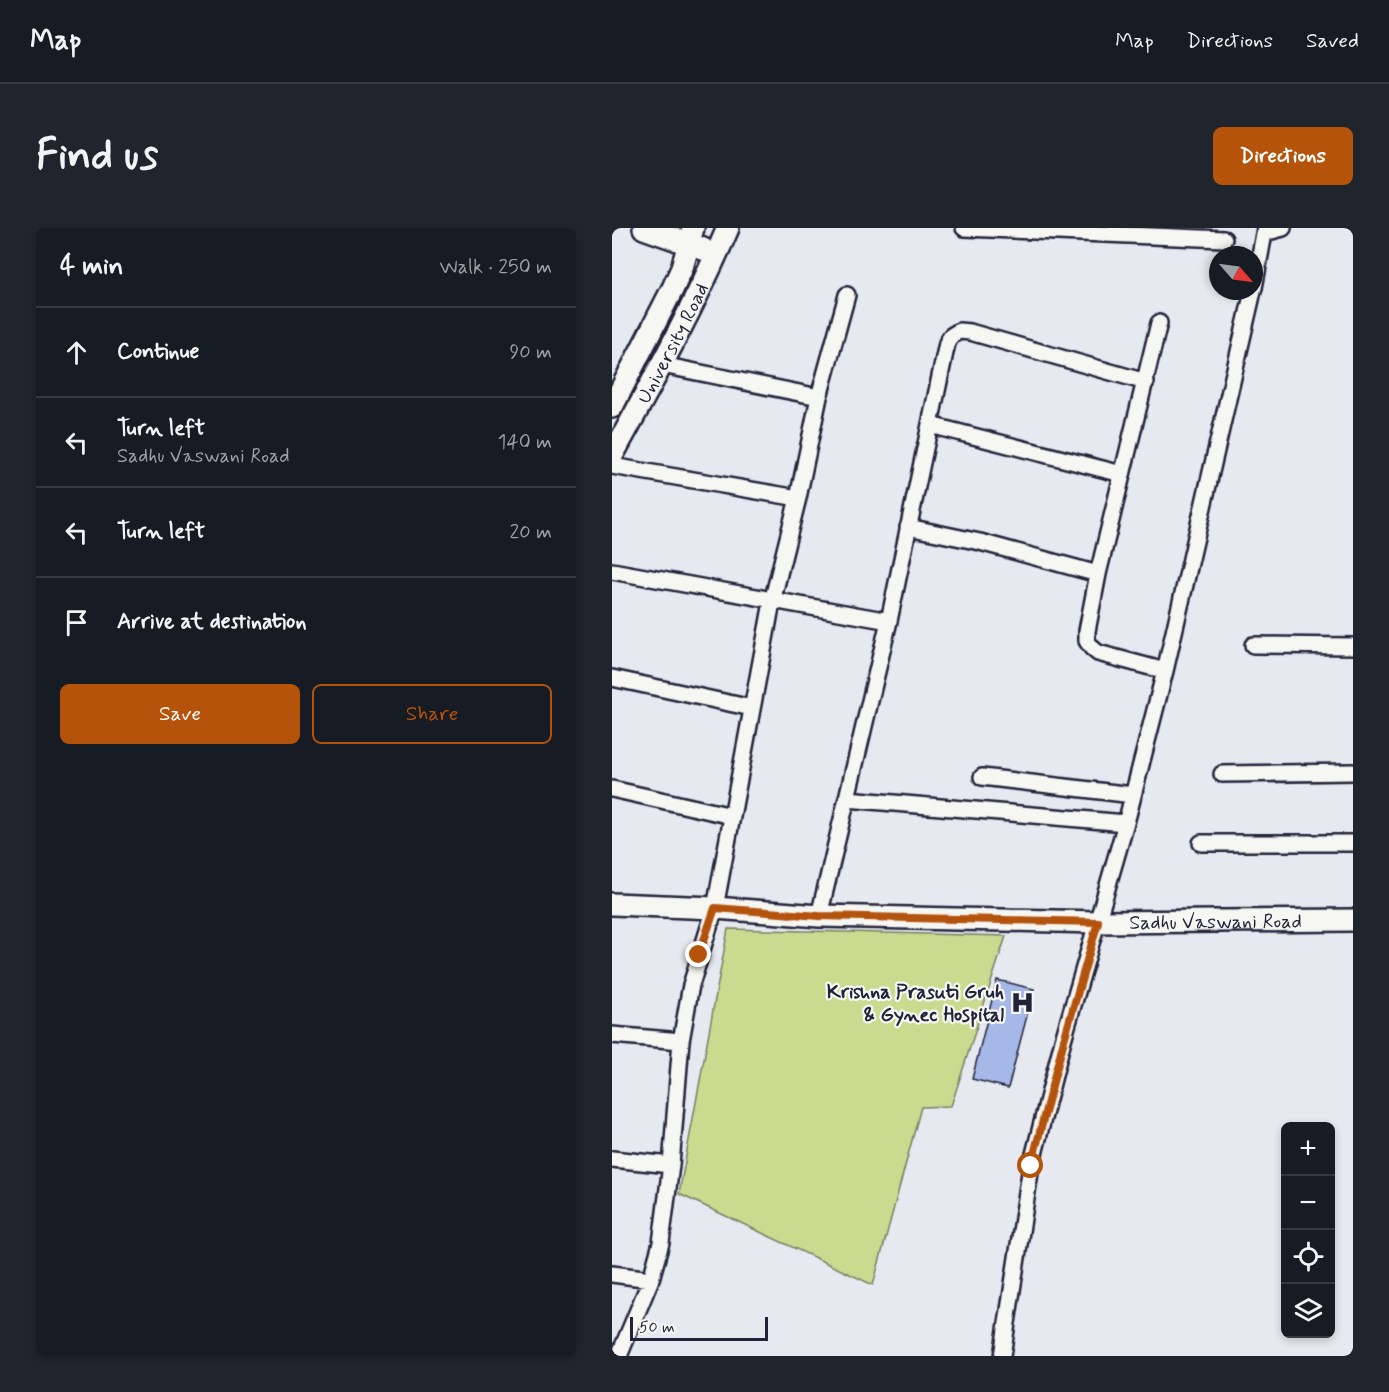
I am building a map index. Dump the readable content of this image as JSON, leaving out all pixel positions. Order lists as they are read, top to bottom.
{
  "streets": {
    "street": ["University Road", "Sadhu Vaswani Road"]
  },
  "places": {
    "hospital": ["Krishna Prasuti Gruh & Gynec Hospital"]
  },
  "scale_bar": "50 m",
  "north": "bottom right",
  "page": {
    "header": "Map",
    "nav": ["Map", "Directions", "Saved"],
    "buttons": [
      "Directions",
      ["Save", "Share"]
    ],
    "title": "Find us",
    "heading": ["4 min", "Walk · 250 m"],
    "list": [
      ["Continue", "90 m"],
      ["Turn left", "Sadhu Vaswani Road", "140 m"],
      ["Turn left", "20 m"],
      "Arrive at destination"
    ],
    "map_buttons": ["+", "−"],
    "scale": "50 m"
  }
}
